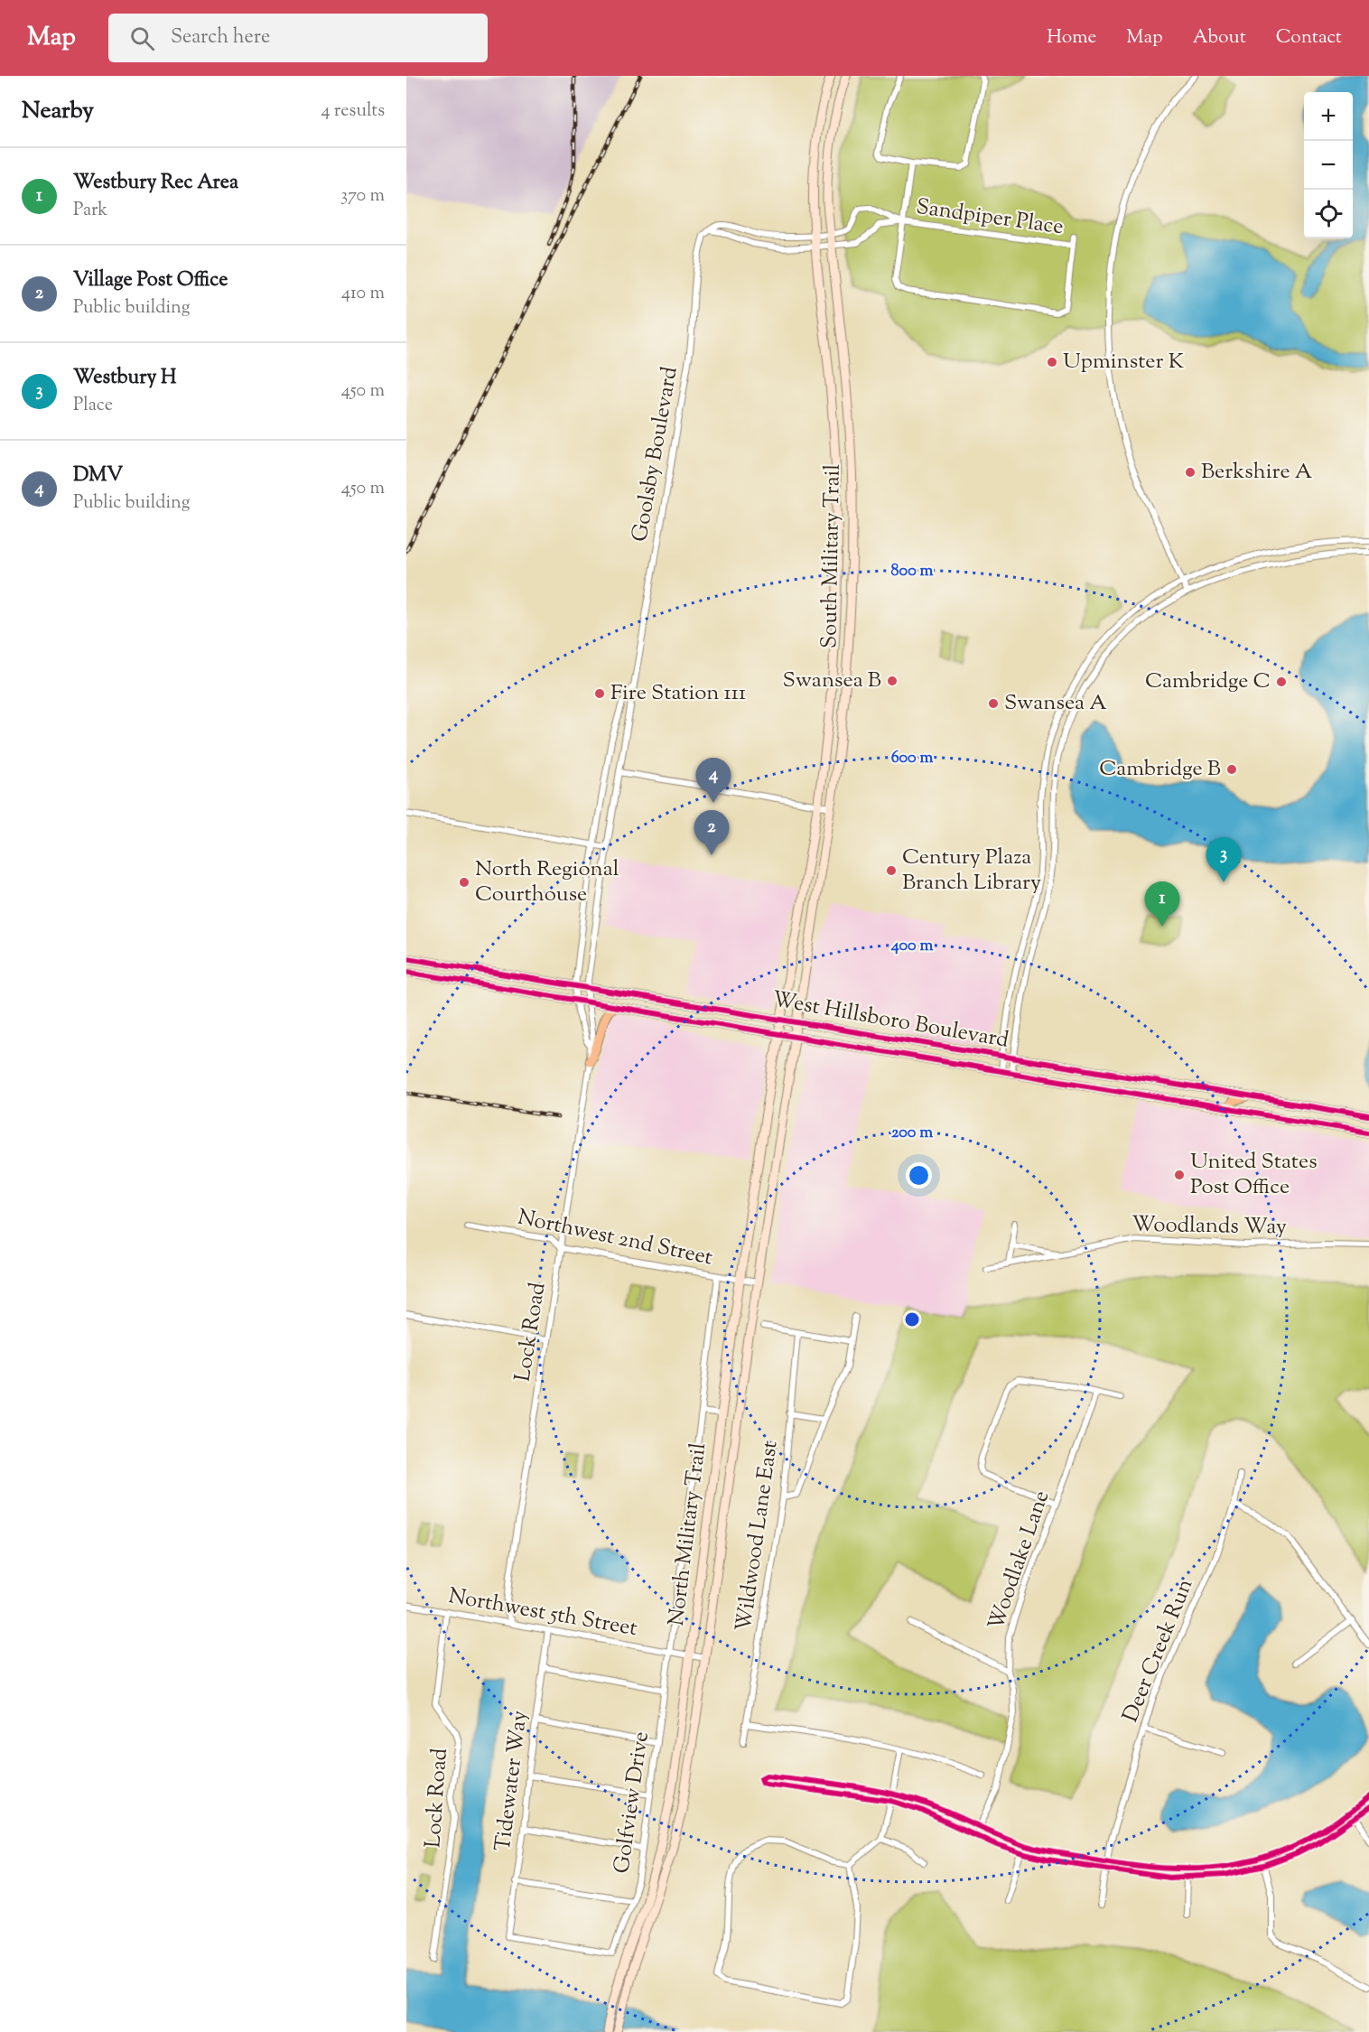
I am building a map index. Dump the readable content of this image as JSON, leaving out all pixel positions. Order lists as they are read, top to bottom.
{
  "streets": {
    "main road": ["West Hillsboro Boulevard"],
    "street": [
      "Sandpiper Place",
      "Goolsby Boulevard",
      "South Military Trail",
      "Woodlands Way",
      "Northwest 2nd Street",
      "Lock Road",
      "North Military Trail",
      "Wildwood Lane East",
      "Woodlake Lane",
      "Northwest 5th Street",
      "Deer Creek Run",
      "Tidewater Way",
      "Golfview Drive"
    ]
  },
  "crossings": [
    ["Sandpiper Place", "South Military Trail"],
    ["Goolsby Boulevard", "West Hillsboro Boulevard"],
    ["Goolsby Boulevard", "Lock Road"],
    ["South Military Trail", "West Hillsboro Boulevard"],
    ["South Military Trail", "North Military Trail"],
    ["West Hillsboro Boulevard", "Lock Road"],
    ["West Hillsboro Boulevard", "North Military Trail"],
    ["Northwest 2nd Street", "Lock Road"],
    ["Northwest 2nd Street", "North Military Trail"],
    ["Lock Road", "Northwest 5th Street"],
    ["North Military Trail", "Northwest 5th Street"],
    ["North Military Trail", "Golfview Drive"],
    ["Northwest 5th Street", "Tidewater Way"],
    ["Northwest 5th Street", "Golfview Drive"],
    ["Tidewater Way", "Golfview Drive"]
  ],
  "places": [
    "Upminster K",
    "Berkshire A",
    "Swansea B",
    "Cambridge C",
    "Fire Station 111",
    "Swansea A",
    "Cambridge B",
    "Century Plaza Branch Library",
    "North Regional Courthouse",
    "United States Post Office"
  ],
  "page": {
    "header": "Map",
    "search": "Search here",
    "nav": [
      "Home",
      "Map",
      "About",
      "Contact"
    ],
    "heading": ["Nearby", "4 results"],
    "map_buttons": ["+", "−"],
    "list": [
      {
        "mark": "1",
        "name": "Westbury Rec Area",
        "note": "Park",
        "value": "370 m"
      },
      {
        "mark": "2",
        "name": "Village Post Office",
        "note": "Public building",
        "value": "410 m"
      },
      {
        "mark": "3",
        "name": "Westbury H",
        "note": "Place",
        "value": "450 m"
      },
      {
        "mark": "4",
        "name": "DMV",
        "note": "Public building",
        "value": "450 m"
      }
    ],
    "pins": [
      "4",
      "2",
      "3",
      "1"
    ]
  },
  "rings": [
    "800 m",
    "600 m",
    "400 m",
    "200 m"
  ]
}
